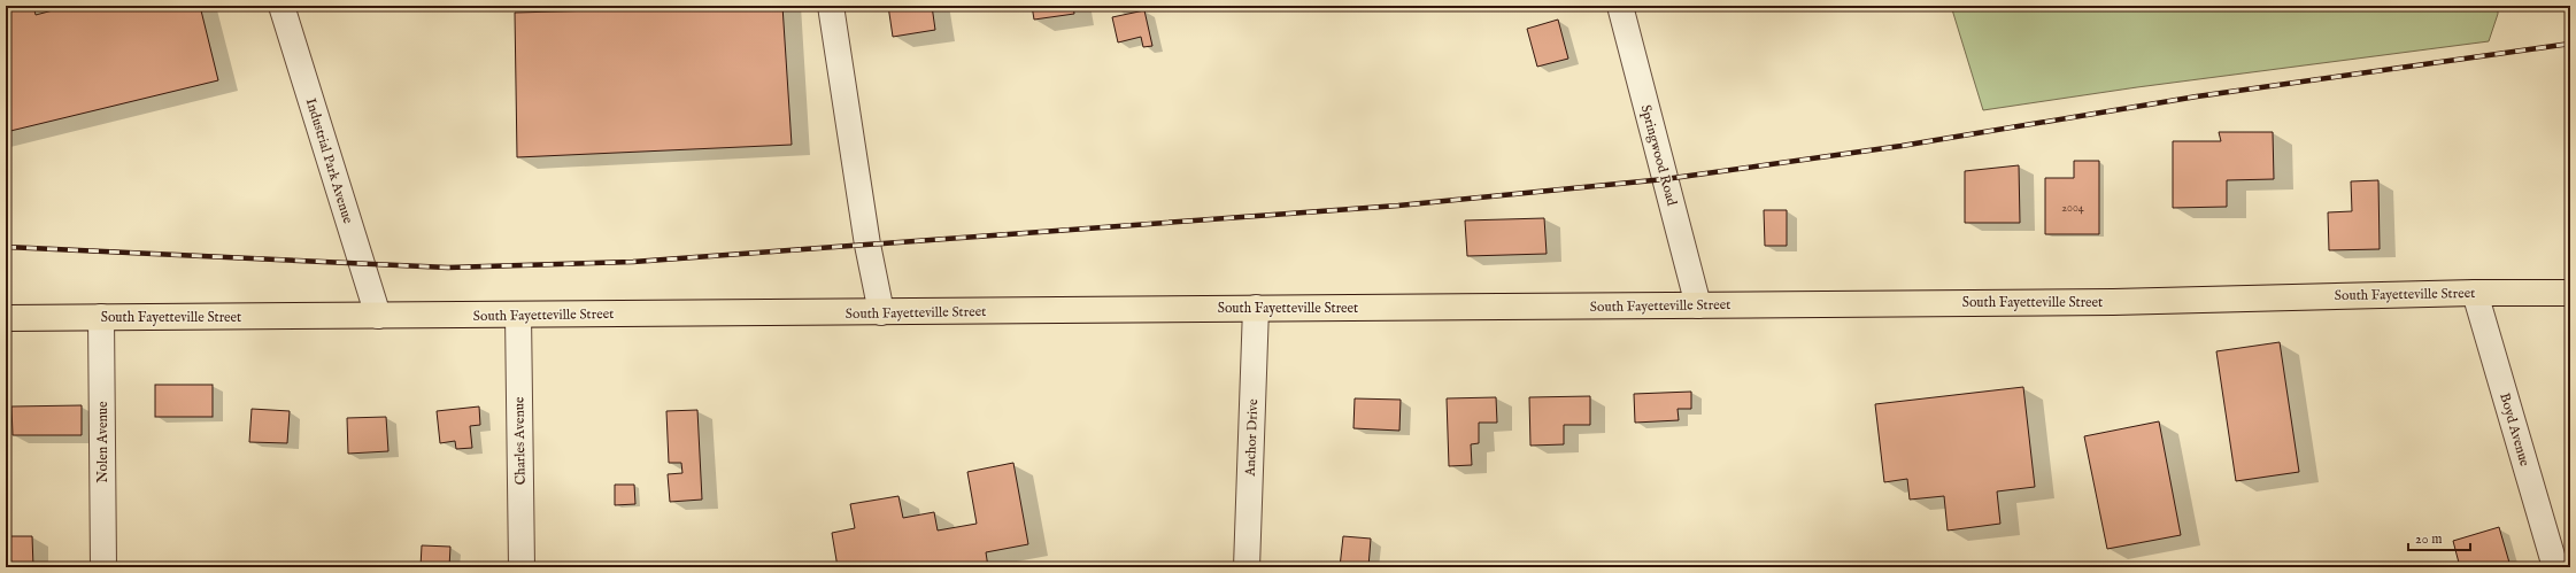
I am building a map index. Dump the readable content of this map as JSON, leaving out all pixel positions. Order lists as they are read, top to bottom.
{
  "streets": {
    "main road": ["South Fayetteville Street"],
    "street": [
      "Springwood Road",
      "Industrial Park Avenue",
      "Boyd Avenue",
      "Anchor Drive",
      "Charles Avenue",
      "Nolen Avenue"
    ]
  },
  "crossings": [
    ["Springwood Road", "South Fayetteville Street"],
    ["Industrial Park Avenue", "South Fayetteville Street"],
    ["South Fayetteville Street", "Boyd Avenue"],
    ["South Fayetteville Street", "Anchor Drive"],
    ["South Fayetteville Street", "Charles Avenue"],
    ["South Fayetteville Street", "Nolen Avenue"]
  ],
  "house_numbers": ["2004"],
  "scale_bar": "20 m"
}
